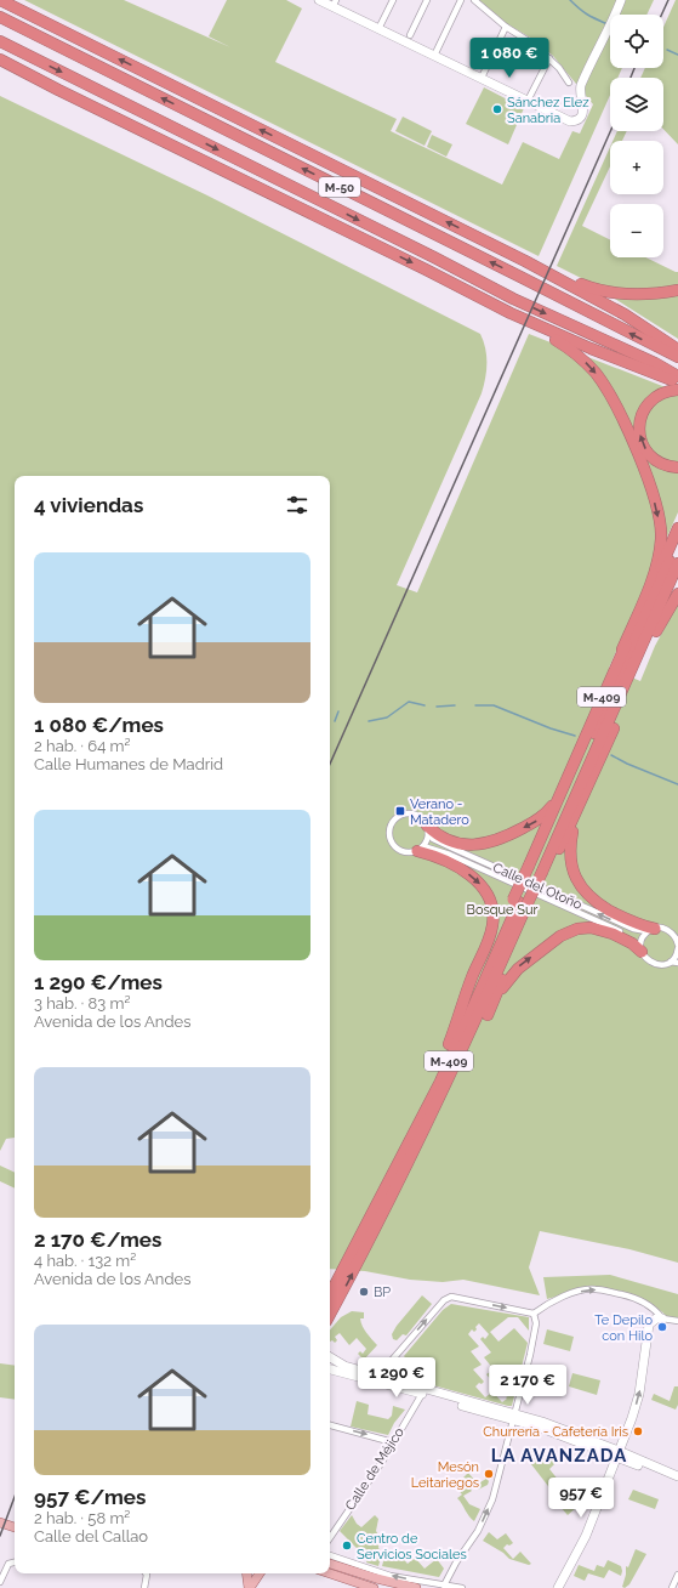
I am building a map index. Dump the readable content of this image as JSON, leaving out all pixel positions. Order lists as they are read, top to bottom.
{
  "streets": {
    "highway": ["M-50", "M-409"],
    "street": ["Calle del Otoño", "Calle de Méjico"]
  },
  "crossings": [
    ["M-409", "Calle del Otoño"]
  ],
  "districts": ["LA AVANZADA"],
  "parks": ["Bosque Sur"],
  "places": {
    "other": [
      "Sánchez Elez Sanabria",
      "BP",
      "Te Depilo con Hilo",
      "Churrería - Cafetería Iris",
      "Mesón Leitariegos",
      "Centro de Servicios Sociales"
    ],
    "transit": ["Verano - Matadero"]
  },
  "page": {
    "map_buttons": ["+", "−"],
    "price": [
      "1 080 €",
      "1 290 €",
      "2 170 €",
      "957 €"
    ],
    "heading": "4 viviendas",
    "list": [
      {
        "name": "1 080 €/mes",
        "note": "2 hab. · 64 m² · Calle Humanes de Madrid"
      },
      {
        "name": "1 290 €/mes",
        "note": "3 hab. · 83 m² · Avenida de los Andes"
      },
      {
        "name": "2 170 €/mes",
        "note": "4 hab. · 132 m² · Avenida de los Andes"
      },
      {
        "name": "957 €/mes",
        "note": "2 hab. · 58 m² · Calle del Callao"
      }
    ]
  }
}
